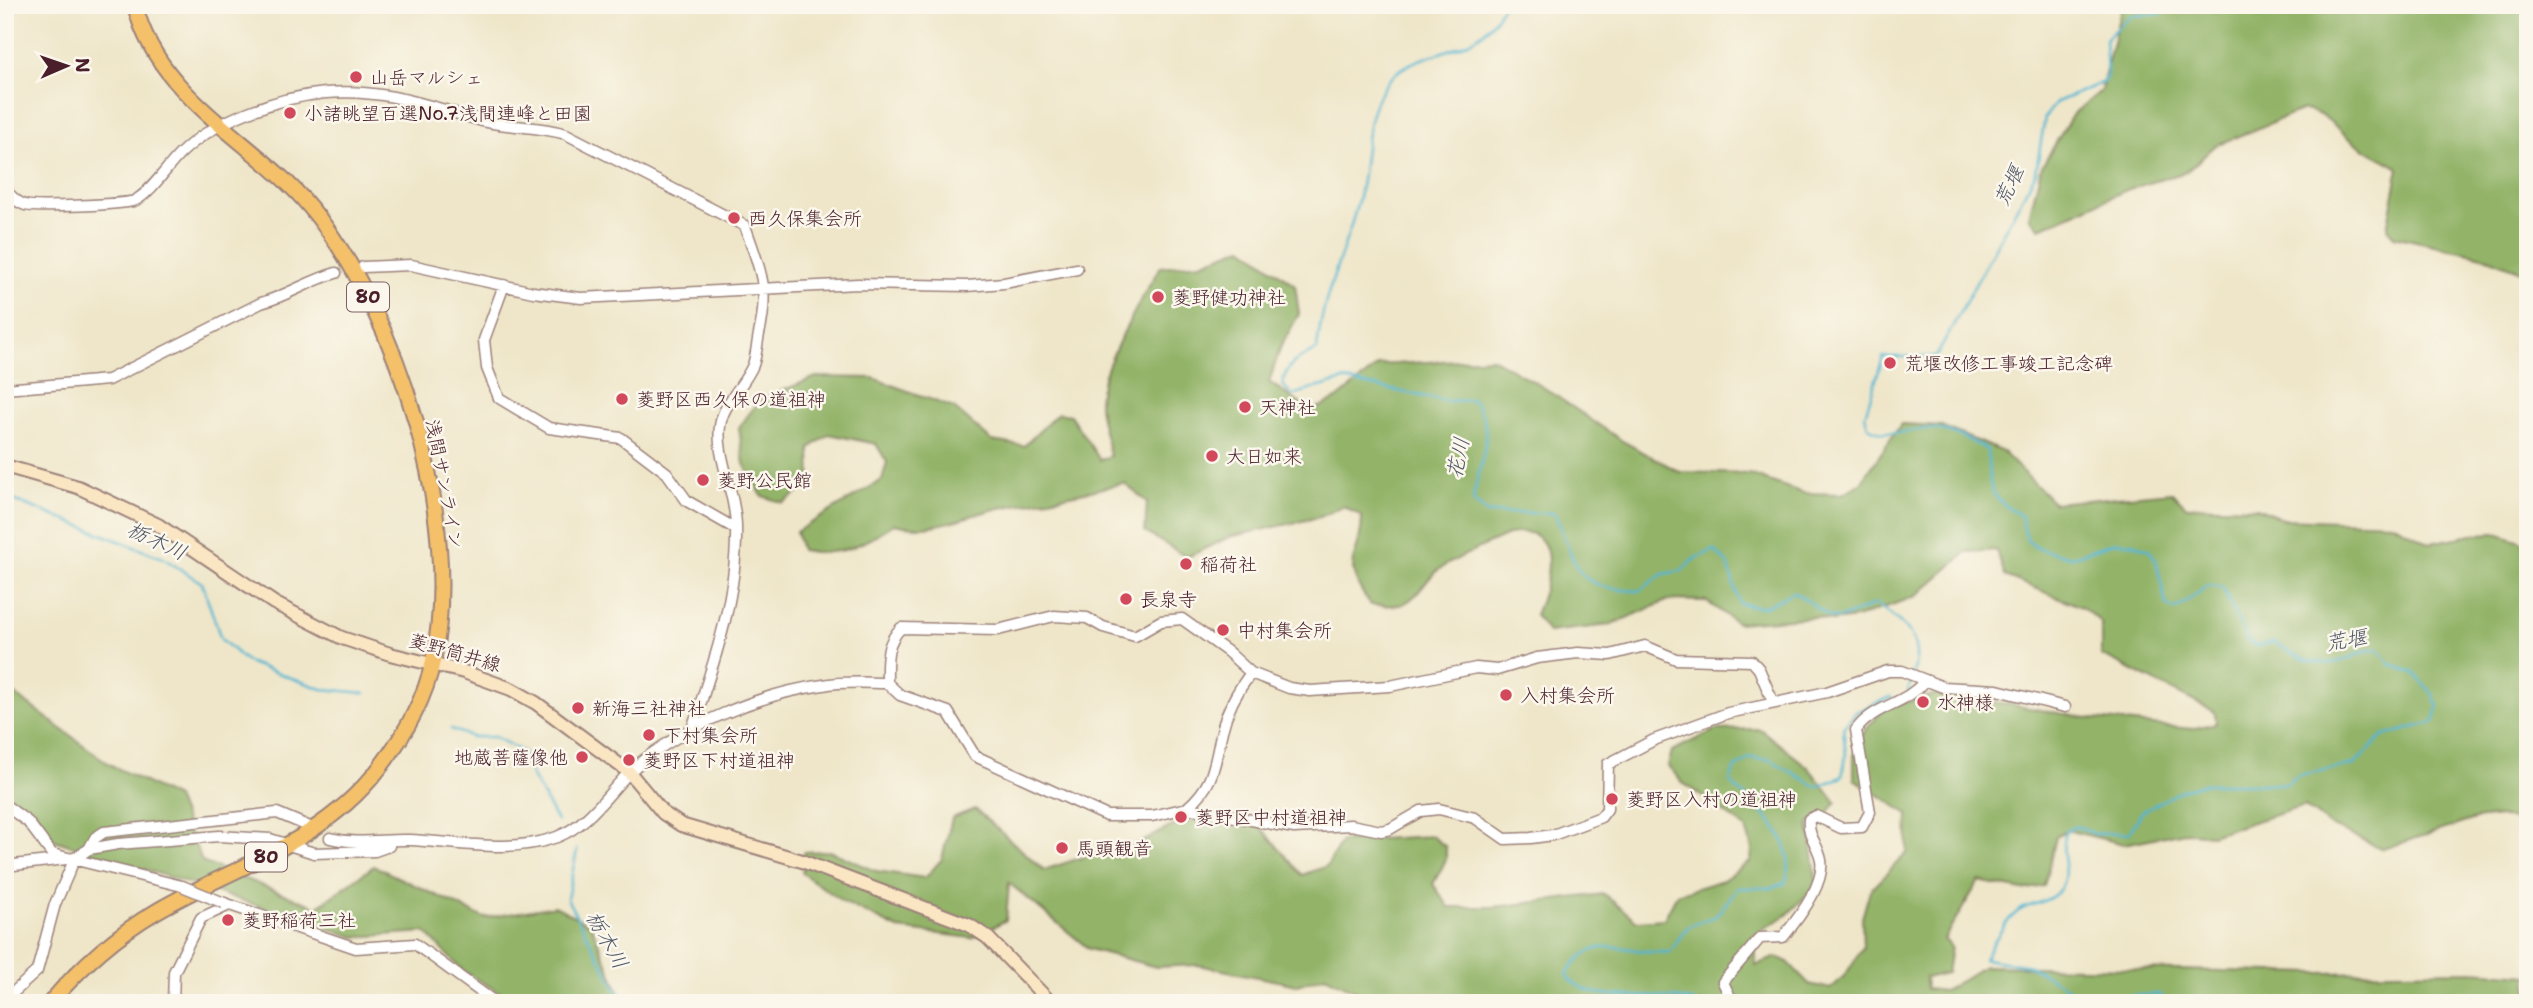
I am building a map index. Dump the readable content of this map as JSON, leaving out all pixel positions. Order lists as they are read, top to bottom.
{
  "streets": {
    "main road": ["80", "浅間サンライン", "菱野筒井線"]
  },
  "crossings": [
    ["浅間サンライン", "菱野筒井線"]
  ],
  "water": ["荒堰", "花川", "栃木川"],
  "places": [
    "山岳マルシェ",
    "小諸眺望百選No.7浅間連峰と田園",
    "西久保集会所",
    "菱野健功神社",
    "荒堰改修工事竣工記念碑",
    "菱野区西久保の道祖神",
    "天神社",
    "大日如来",
    "菱野公民館",
    "稲荷社",
    "長泉寺",
    "中村集会所",
    "入村集会所",
    "水神様",
    "新海三社神社",
    "下村集会所",
    "地蔵菩薩像他",
    "菱野区下村道祖神",
    "菱野区入村の道祖神",
    "菱野区中村道祖神",
    "馬頭観音",
    "菱野稲荷三社"
  ],
  "north": "right"
}
